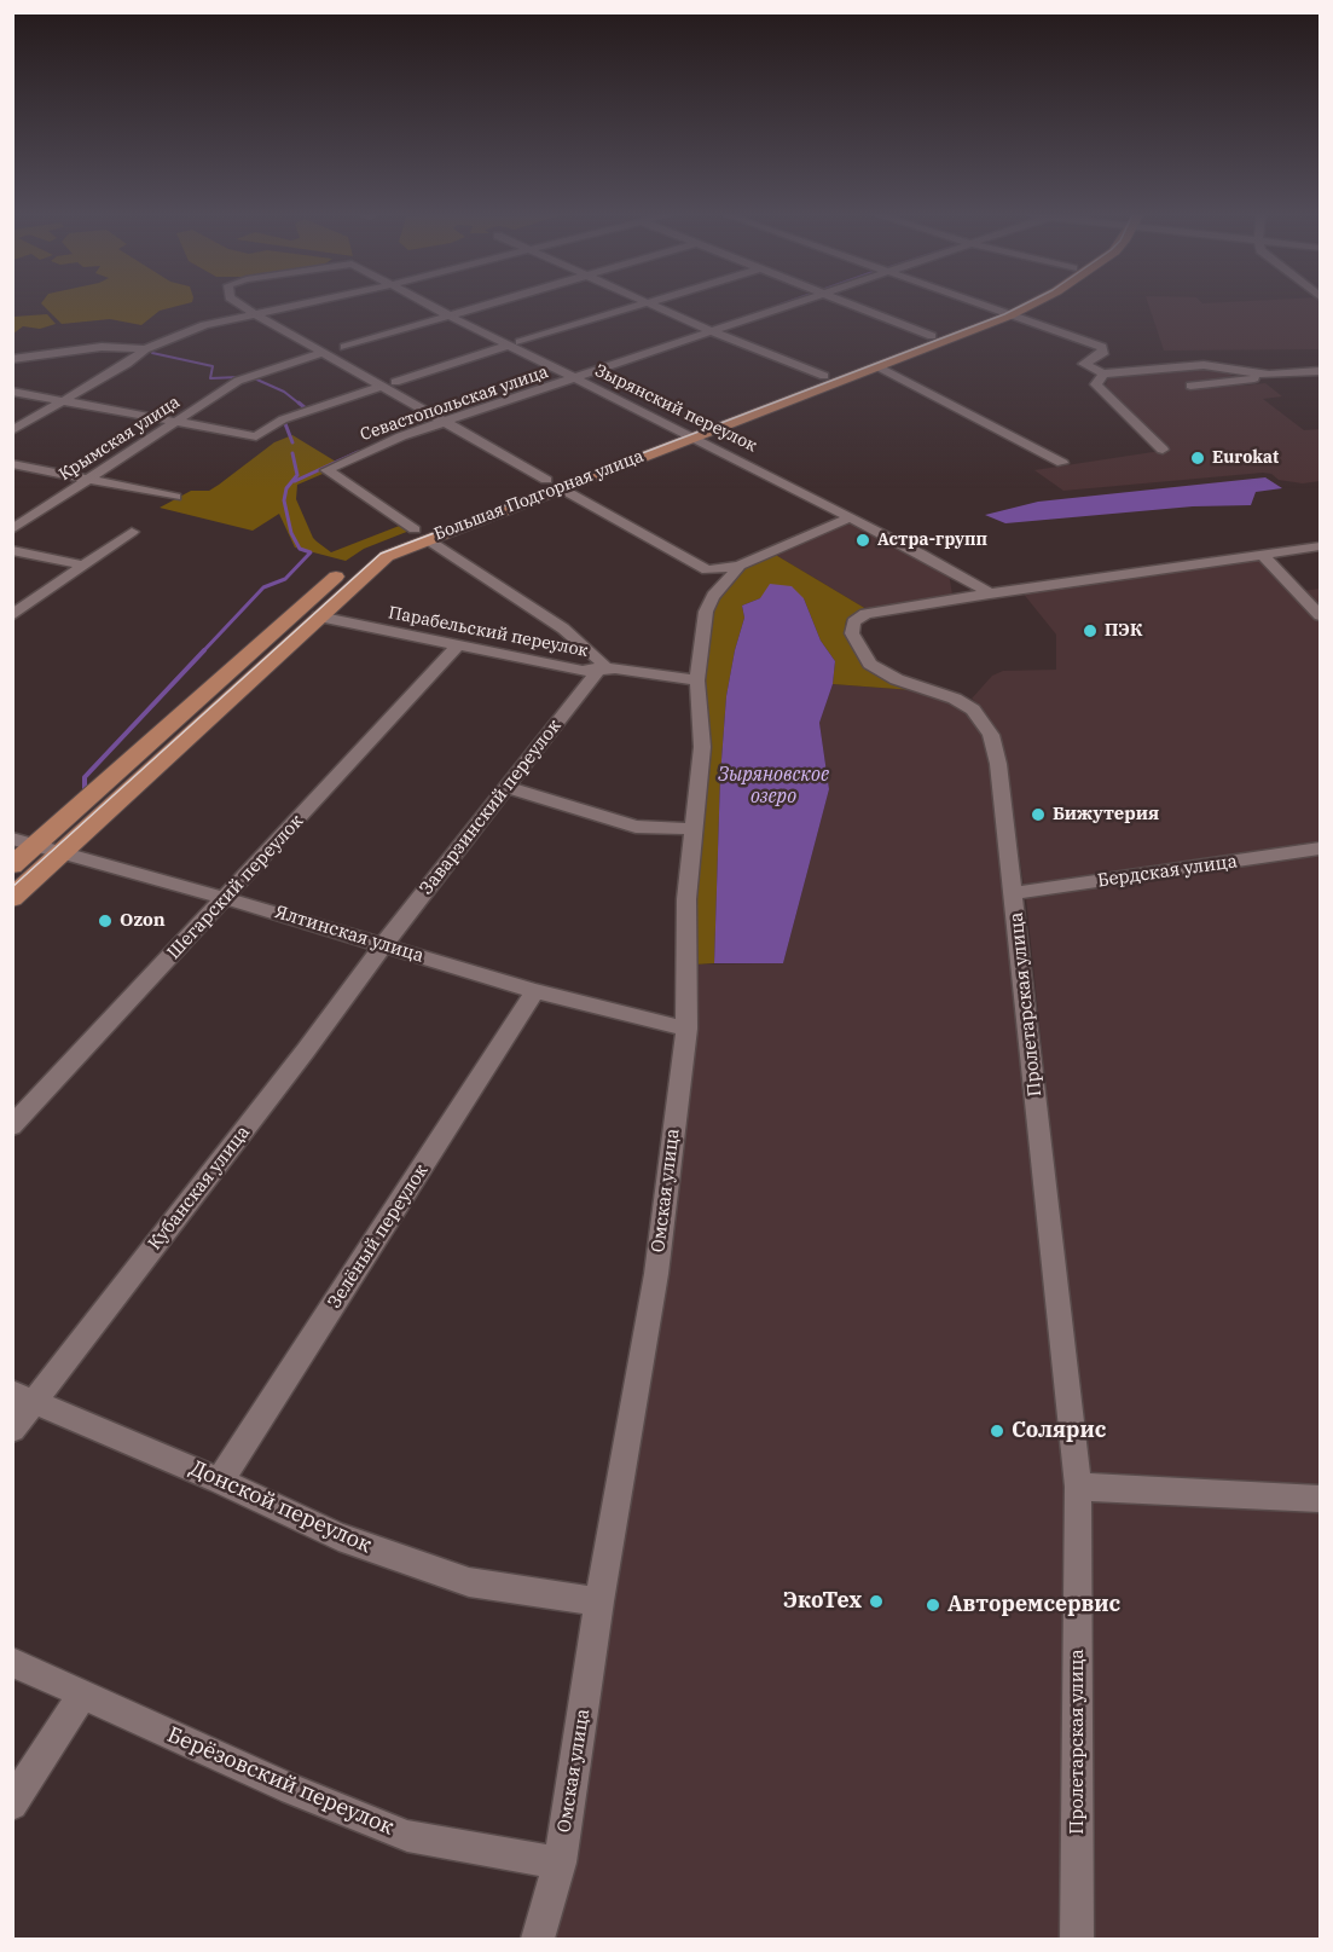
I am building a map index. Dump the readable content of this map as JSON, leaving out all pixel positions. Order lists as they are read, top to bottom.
{
  "streets": {
    "main road": ["Большая Подгорная улица"],
    "street": [
      "Севастопольская улица",
      "Зырянский переулок",
      "Крымская улица",
      "Парабельский переулок",
      "Заварзинский переулок",
      "Бердская улица",
      "Шегарский переулок",
      "Ялтинская улица",
      "Пролетарская улица",
      "Кубанская улица",
      "Омская улица",
      "Зелёный переулок",
      "Донской переулок",
      "Берёзовский переулок"
    ]
  },
  "crossings": [
    ["Севастопольская улица", "Зырянский переулок"],
    ["Севастопольская улица", "Большая Подгорная улица"],
    ["Зырянский переулок", "Большая Подгорная улица"],
    ["Зырянский переулок", "Пролетарская улица"],
    ["Зырянский переулок", "Омская улица"],
    ["Большая Подгорная улица", "Парабельский переулок"],
    ["Большая Подгорная улица", "Ялтинская улица"],
    ["Парабельский переулок", "Заварзинский переулок"],
    ["Парабельский переулок", "Шегарский переулок"],
    ["Парабельский переулок", "Омская улица"],
    ["Заварзинский переулок", "Ялтинская улица"],
    ["Заварзинский переулок", "Кубанская улица"],
    ["Бердская улица", "Пролетарская улица"],
    ["Шегарский переулок", "Ялтинская улица"],
    ["Ялтинская улица", "Кубанская улица"],
    ["Ялтинская улица", "Омская улица"],
    ["Ялтинская улица", "Зелёный переулок"],
    ["Кубанская улица", "Донской переулок"],
    ["Омская улица", "Донской переулок"],
    ["Омская улица", "Берёзовский переулок"],
    ["Зелёный переулок", "Донской переулок"]
  ],
  "water": ["Зыряновское озеро"],
  "places": [
    "Eurokat",
    "Астра-групп",
    "ПЭК",
    "Бижутерия",
    "Ozon",
    "Солярис",
    "ЭкоТех",
    "Авторемсервис"
  ]
}
